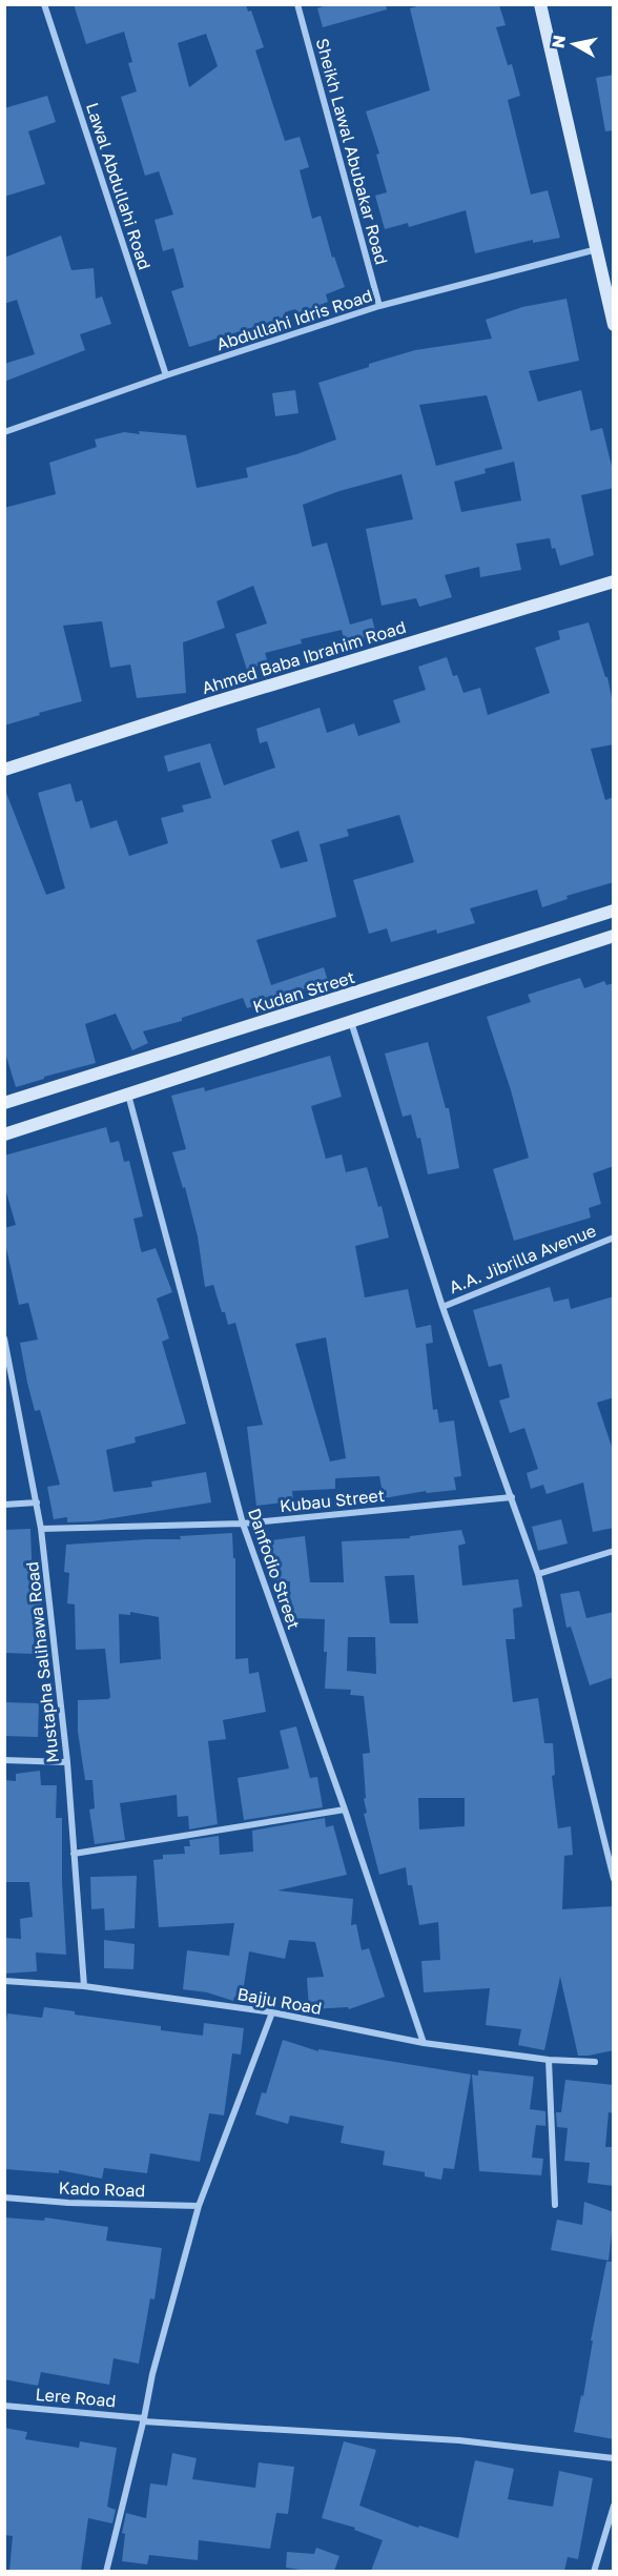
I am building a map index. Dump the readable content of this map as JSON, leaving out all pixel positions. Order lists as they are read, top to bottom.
{
  "streets": {
    "street": [
      "Sheikh Lawal Abubakar Road",
      "Lawal Abdullahi Road",
      "Abdullahi Idris Road",
      "Ahmed Baba Ibrahim Road",
      "Kudan Street",
      "A.A. Jibrilla Avenue",
      "Kubau Street",
      "Danfodio Street",
      "Mustapha Salihawa Road",
      "Bajju Road",
      "Kado Road",
      "Lere Road"
    ]
  },
  "crossings": [
    ["Sheikh Lawal Abubakar Road", "Abdullahi Idris Road"],
    ["Lawal Abdullahi Road", "Abdullahi Idris Road"],
    ["Kubau Street", "Danfodio Street"],
    ["Kubau Street", "Mustapha Salihawa Road"],
    ["Danfodio Street", "Bajju Road"],
    ["Mustapha Salihawa Road", "Bajju Road"]
  ],
  "north": "left"
}
